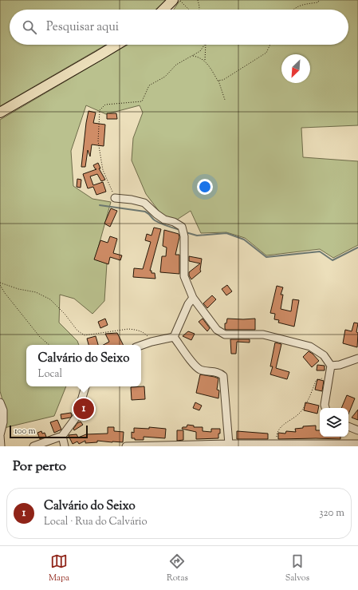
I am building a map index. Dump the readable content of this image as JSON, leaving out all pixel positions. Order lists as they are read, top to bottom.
{
  "scale_bar": "100 m",
  "north": "bottom left",
  "page": {
    "search": "Pesquisar aqui",
    "popup": ["Calvário do Seixo", "Local"],
    "pins": "1",
    "scale": "100 m",
    "heading": "Por perto",
    "list": [
      {
        "mark": "1",
        "name": "Calvário do Seixo",
        "note": "Local · Rua do Calvário",
        "value": "320 m"
      }
    ],
    "nav": ["Mapa", "Rotas", "Salvos"]
  }
}
